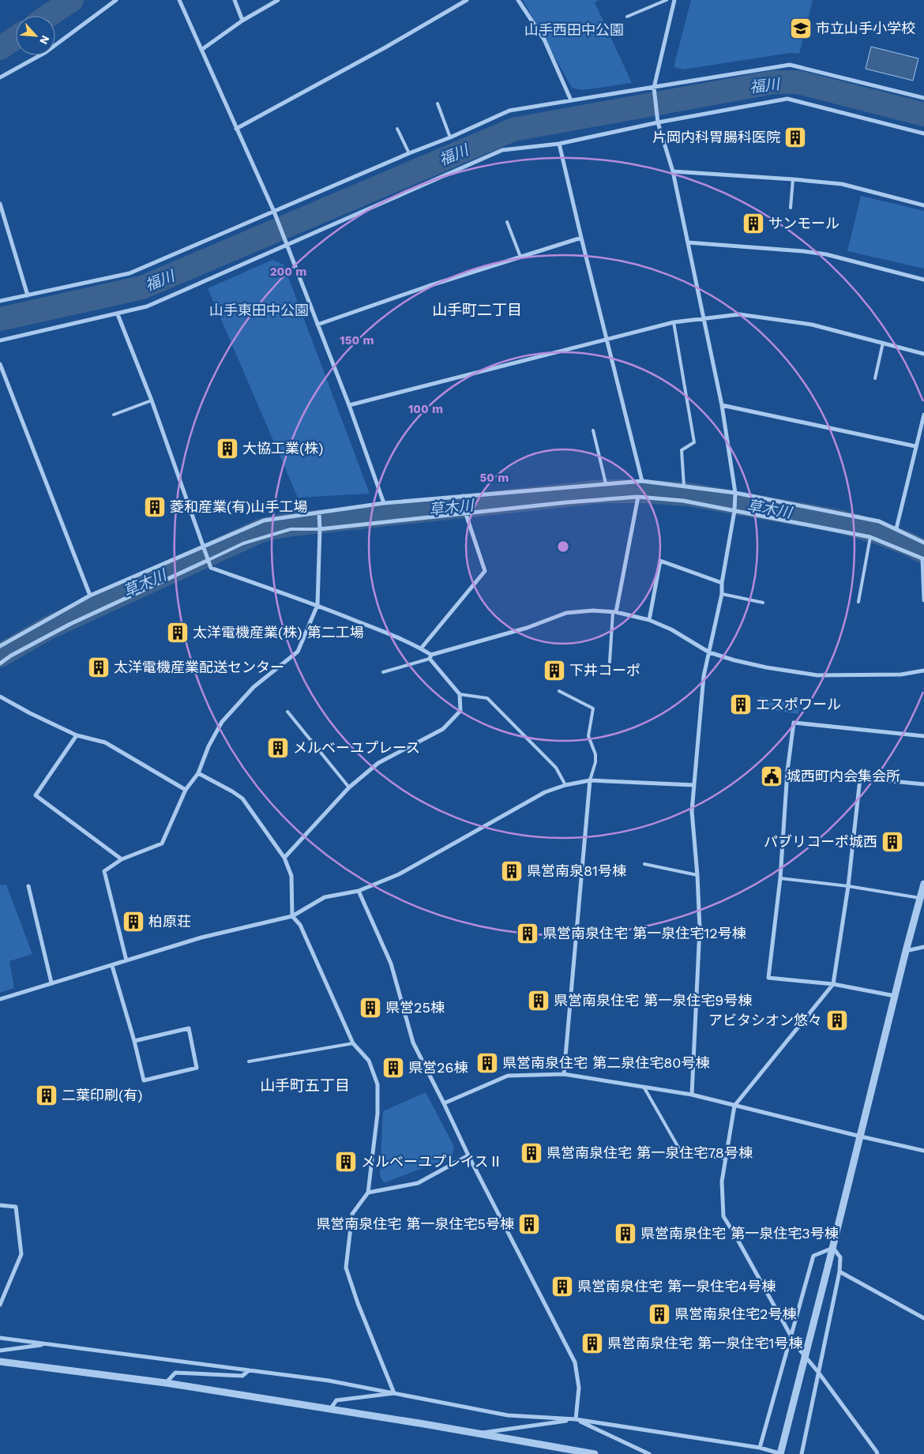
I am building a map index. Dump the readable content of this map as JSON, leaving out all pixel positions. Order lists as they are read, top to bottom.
{
  "districts": ["山手町二丁目", "山手町五丁目"],
  "water": ["福川", "草木川"],
  "parks": ["山手西田中公園", "山手東田中公園"],
  "places": {
    "school or university": ["市立山手小学校"],
    "building": [
      "片岡内科胃腸科医院",
      "サンモール",
      "大協工業(株)",
      "菱和産業(有)山手工場",
      "太洋電機産業(株) 第二工場",
      "太洋電機産業配送センター",
      "下井コーポ",
      "エスポワール",
      "メルベーユプレース",
      "パブリコーポ城西",
      "県営南泉81号棟",
      "柏原荘",
      "県営南泉住宅 第一泉住宅12号棟",
      "県営南泉住宅 第一泉住宅9号棟",
      "県営25棟",
      "アビタシオン悠々",
      "県営南泉住宅 第二泉住宅80号棟",
      "県営26棟",
      "二葉印刷(有)",
      "県営南泉住宅 第一泉住宅78号棟",
      "メルベーユプレイスⅡ",
      "県営南泉住宅 第一泉住宅5号棟",
      "県営南泉住宅 第一泉住宅3号棟",
      "県営南泉住宅 第一泉住宅4号棟",
      "県営南泉住宅2号棟",
      "県営南泉住宅 第一泉住宅1号棟"
    ],
    "public building": ["城西町内会集会所"]
  },
  "north": "bottom right",
  "rings": [
    "200 m",
    "150 m",
    "100 m",
    "50 m"
  ]
}
